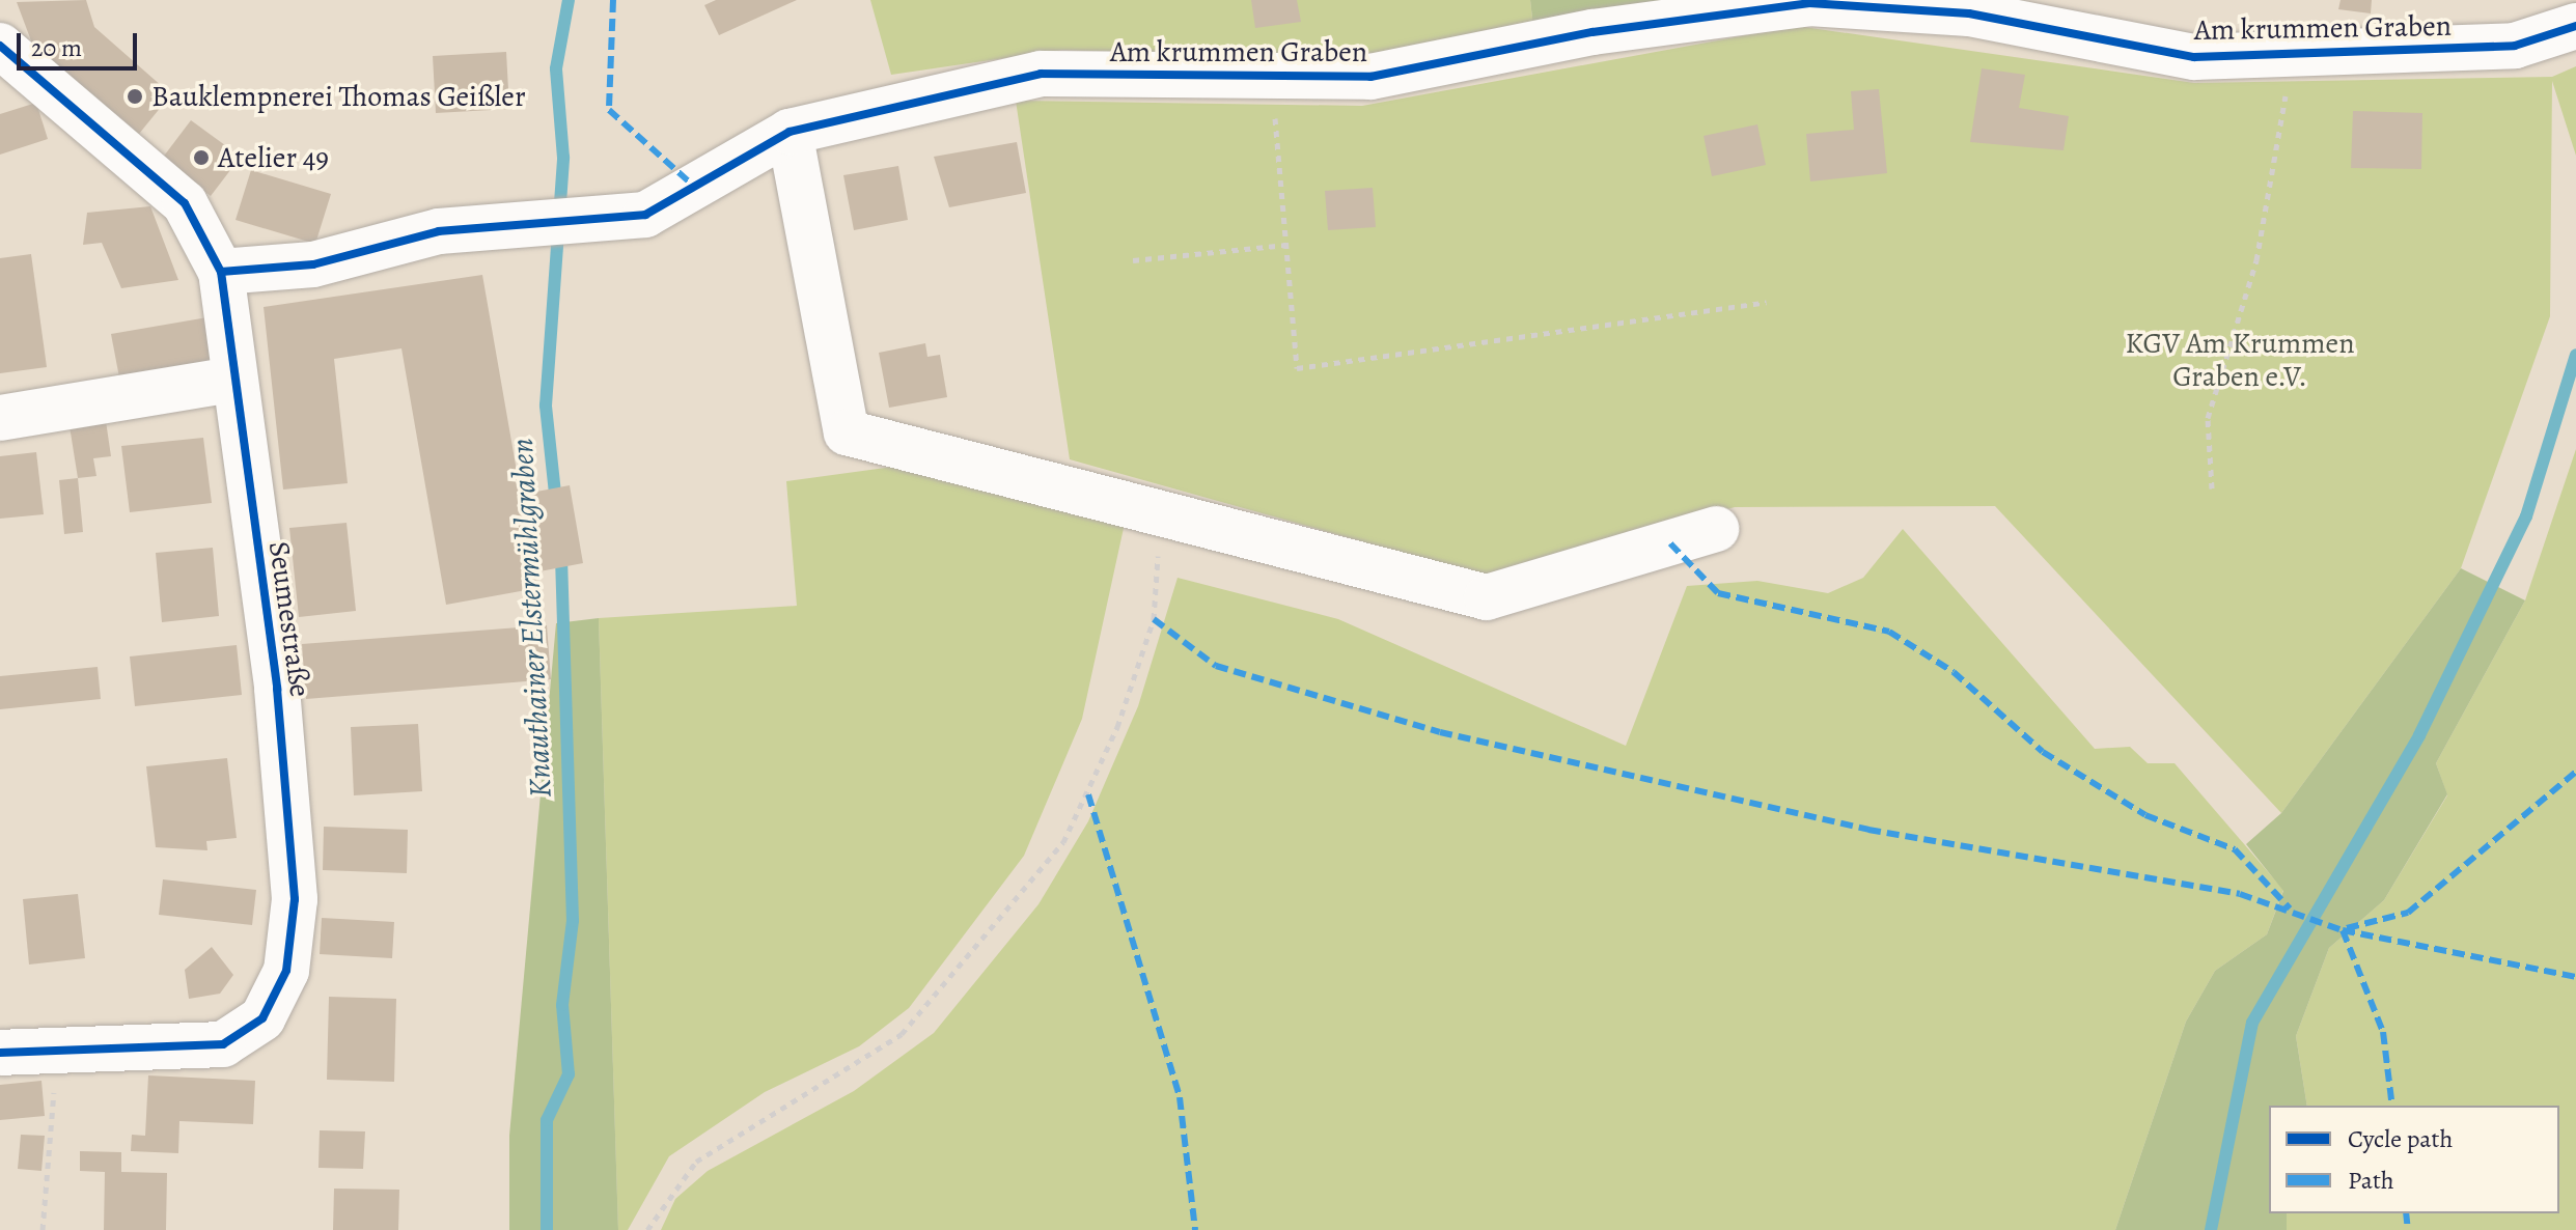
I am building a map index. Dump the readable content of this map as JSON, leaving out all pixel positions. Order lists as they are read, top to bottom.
{
  "streets": {
    "street": ["Am krummen Graben", "Seumestraße"]
  },
  "crossings": [
    ["Am krummen Graben", "Seumestraße"]
  ],
  "water": ["Knauthainer Elstermühlgraben"],
  "parks": ["KGV Am Krummen Graben e.V."],
  "places": ["Bauklempnerei Thomas Geißler", "Atelier 49"],
  "legend": ["Cycle path", "Path"],
  "scale_bar": "20 m"
}
